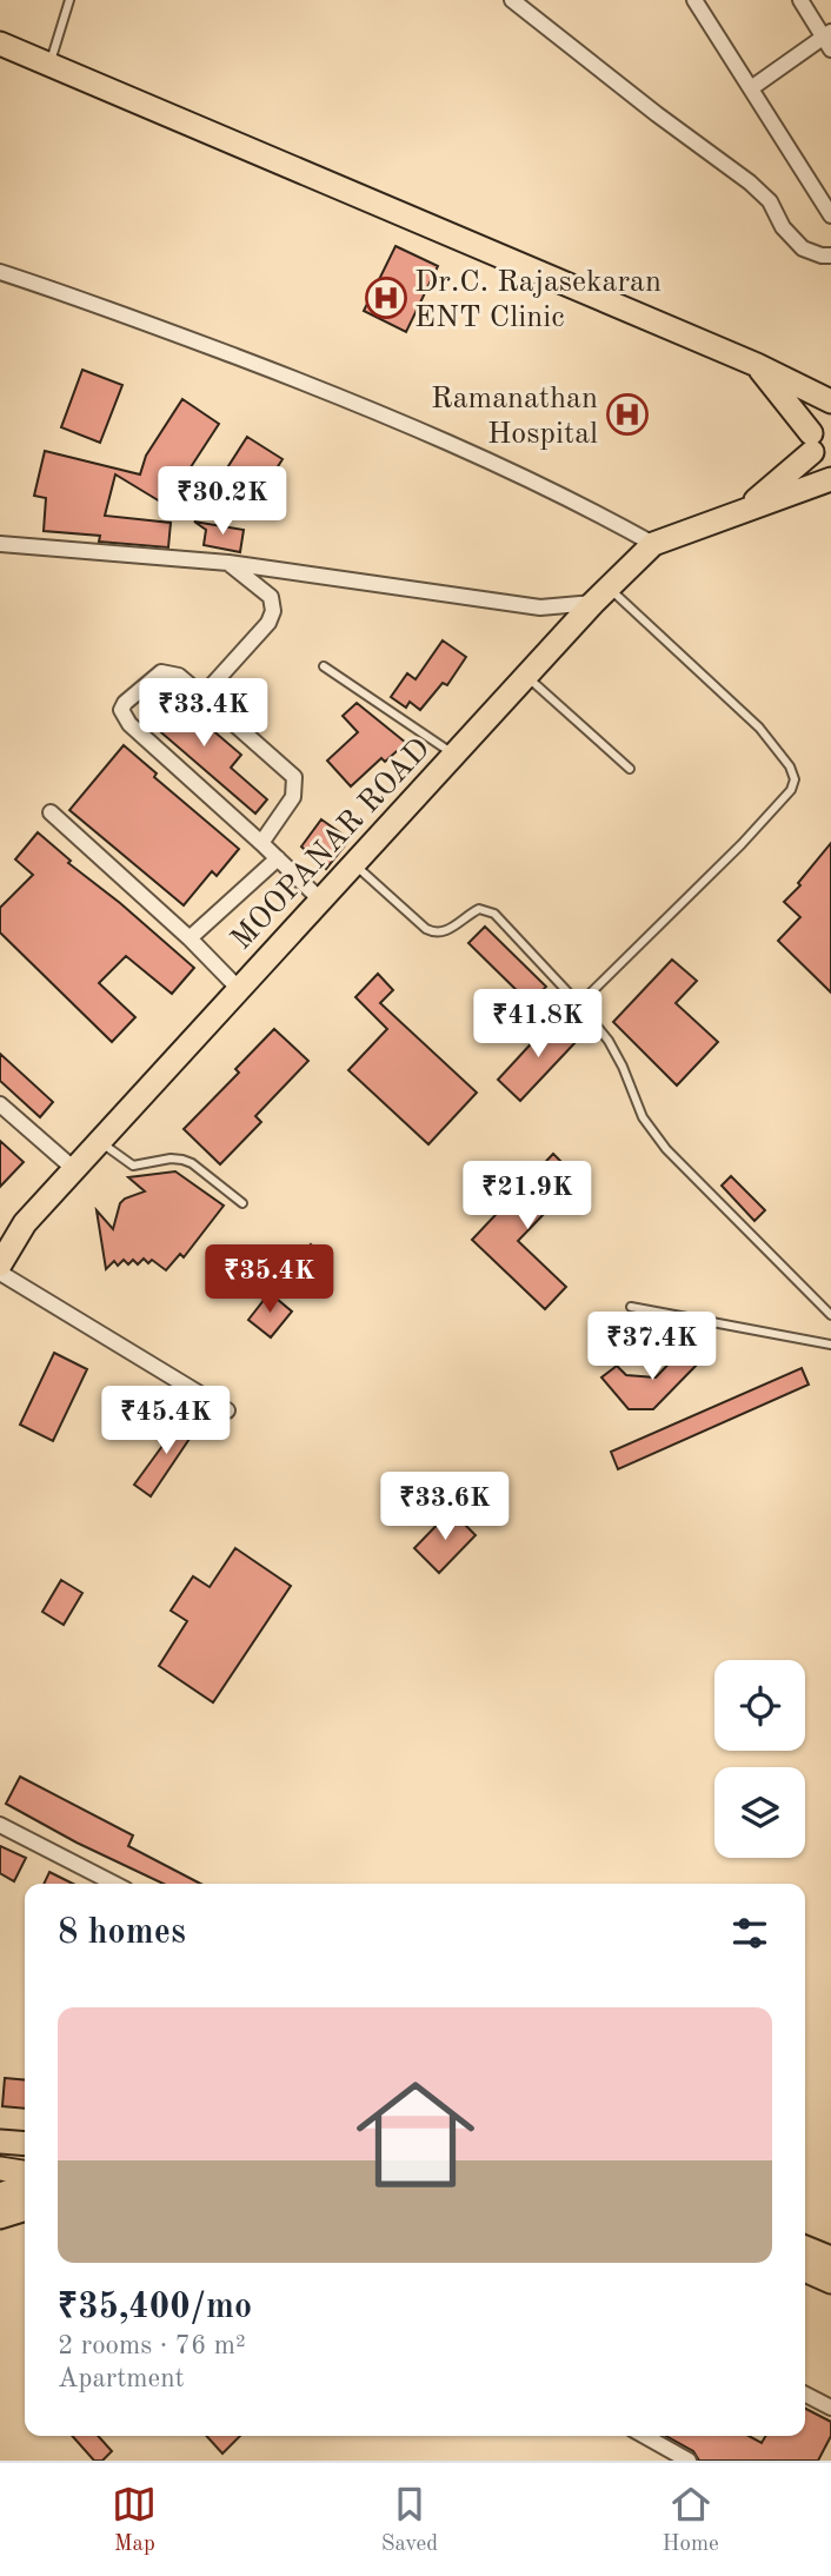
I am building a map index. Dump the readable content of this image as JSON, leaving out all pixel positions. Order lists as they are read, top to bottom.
{
  "streets": {
    "main road": ["MOOPANAR ROAD"]
  },
  "places": {
    "hospital": ["Dr.C. Rajasekaran ENT Clinic", "Ramanathan Hospital"]
  },
  "page": {
    "price": [
      "₹30.2K",
      "₹33.4K",
      "₹41.8K",
      "₹21.9K",
      "₹35.4K",
      "₹37.4K",
      "₹45.4K",
      "₹33.6K"
    ],
    "heading": "8 homes",
    "list": [
      {
        "name": "₹35,400/mo",
        "note": "2 rooms · 76 m² · Apartment"
      }
    ],
    "tabs": ["Map", "Saved", "Home"]
  }
}
